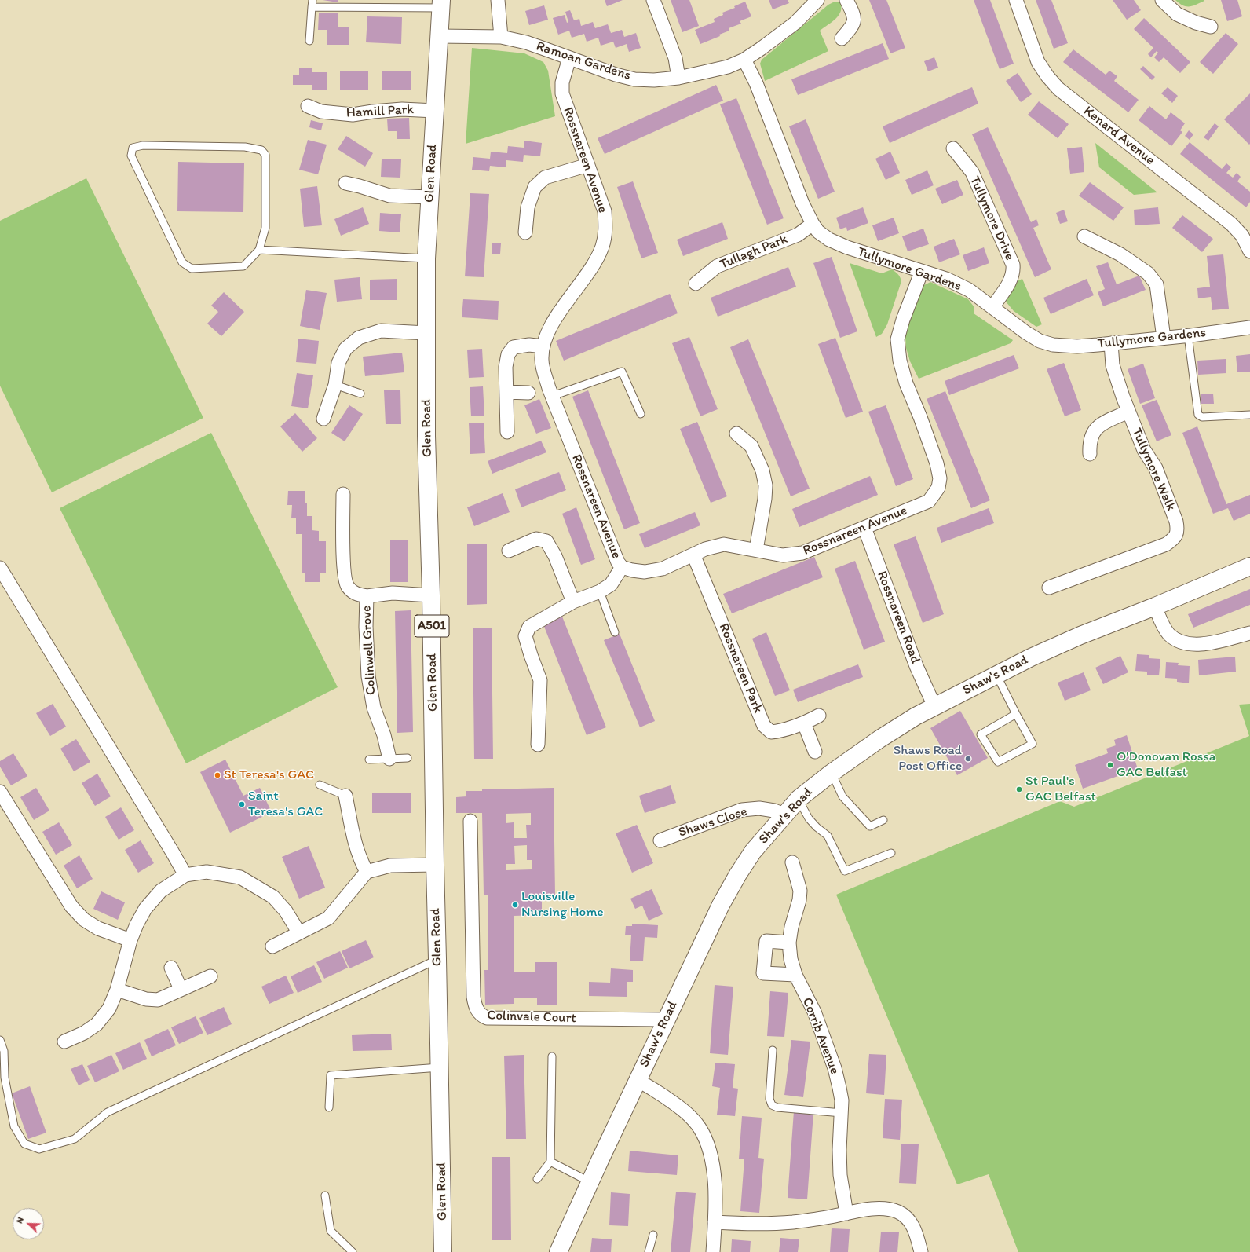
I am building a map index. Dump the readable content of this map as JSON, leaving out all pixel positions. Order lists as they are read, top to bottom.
{
  "streets": {
    "main road": ["Glen Road", "A501", "Shaw's Road"],
    "street": [
      "Ramoan Gardens",
      "Hamill Park",
      "Kenard Avenue",
      "Rossnareen Avenue",
      "Tullymore Drive",
      "Tullagh Park",
      "Tullymore Gardens",
      "Tullymore Walk",
      "Rossnareen Road",
      "Colinwell Grove",
      "Rossnareen Park",
      "Shaws Close",
      "Colinvale Court",
      "Corrib Avenue"
    ]
  },
  "crossings": [
    ["Ramoan Gardens", "Rossnareen Avenue"],
    ["Ramoan Gardens", "Glen Road"],
    ["Ramoan Gardens", "Tullymore Gardens"],
    ["Hamill Park", "Glen Road"],
    ["Rossnareen Avenue", "Tullymore Gardens"],
    ["Rossnareen Avenue", "Rossnareen Road"],
    ["Rossnareen Avenue", "Rossnareen Park"],
    ["Glen Road", "Colinwell Grove"],
    ["Tullymore Drive", "Tullymore Gardens"],
    ["Tullagh Park", "Tullymore Gardens"],
    ["Tullymore Gardens", "Tullymore Walk"],
    ["Rossnareen Road", "Shaw's Road"],
    ["Shaw's Road", "Shaws Close"],
    ["Shaw's Road", "Colinvale Court"]
  ],
  "places": [
    "Shaws Road Post Office",
    "O'Donovan Rossa GAC Belfast",
    "St Teresa's GAC",
    "St Paul's GAC Belfast",
    "Saint Teresa's GAC",
    "Louisville Nursing Home"
  ],
  "north": "top left"
}
